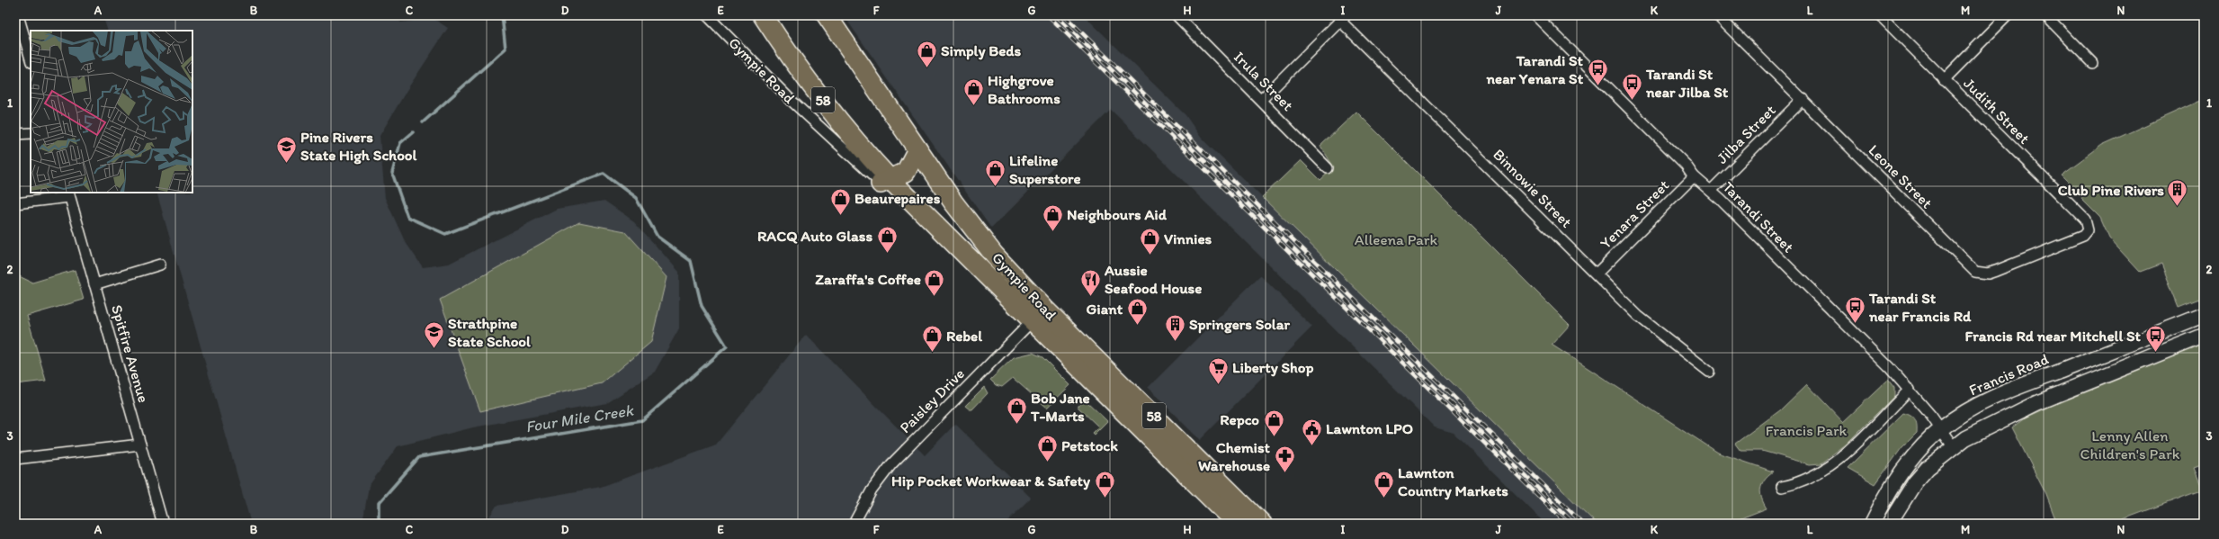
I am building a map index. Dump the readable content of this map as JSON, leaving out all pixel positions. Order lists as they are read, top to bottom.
{
  "streets": {
    "highway": ["Gympie Road", "58"],
    "main road": ["Francis Road"],
    "street": [
      "Irula Street",
      "Judith Street",
      "Jilba Street",
      "Leone Street",
      "Binnowie Street",
      "Yenara Street",
      "Tarandi Street",
      "Spitfire Avenue",
      "Paisley Drive"
    ]
  },
  "crossings": [
    ["Gympie Road", "Paisley Drive"],
    ["Judith Street", "Leone Street"],
    ["Jilba Street", "Leone Street"],
    ["Jilba Street", "Tarandi Street"],
    ["Binnowie Street", "Yenara Street"],
    ["Yenara Street", "Tarandi Street"],
    ["Tarandi Street", "Francis Road"]
  ],
  "water": ["Four Mile Creek"],
  "parks": ["Alleena Park", "Francis Park", "Lenny Allen Children's Park"],
  "places": {
    "shop": [
      "Simply Beds",
      "Highgrove Bathrooms",
      "Lifeline Superstore",
      "Beaurepaires",
      "Neighbours Aid",
      "RACQ Auto Glass",
      "Vinnies",
      "Zaraffa's Coffee",
      "Giant",
      "Rebel",
      "Bob Jane T-Marts",
      "Repco",
      "Petstock",
      "Hip Pocket Workwear & Safety",
      "Lawnton Country Markets"
    ],
    "bus stop": [
      "Tarandi St near Yenara St",
      "Tarandi St near Jilba St",
      "Tarandi St near Francis Rd",
      "Francis Rd near Mitchell St"
    ],
    "school or university": ["Pine Rivers State High School", "Strathpine State School"],
    "building": ["Club Pine Rivers", "Springers Solar"],
    "restaurant": ["Aussie Seafood House"],
    "supermarket": ["Liberty Shop"],
    "public building": ["Lawnton LPO"],
    "pharmacy": ["Chemist Warehouse"]
  },
  "grid": {
    "columns": [
      "A",
      "B",
      "C",
      "D",
      "E",
      "F",
      "G",
      "H",
      "I",
      "J",
      "K",
      "L",
      "M",
      "N"
    ],
    "rows": ["1", "2", "3"]
  }
}
